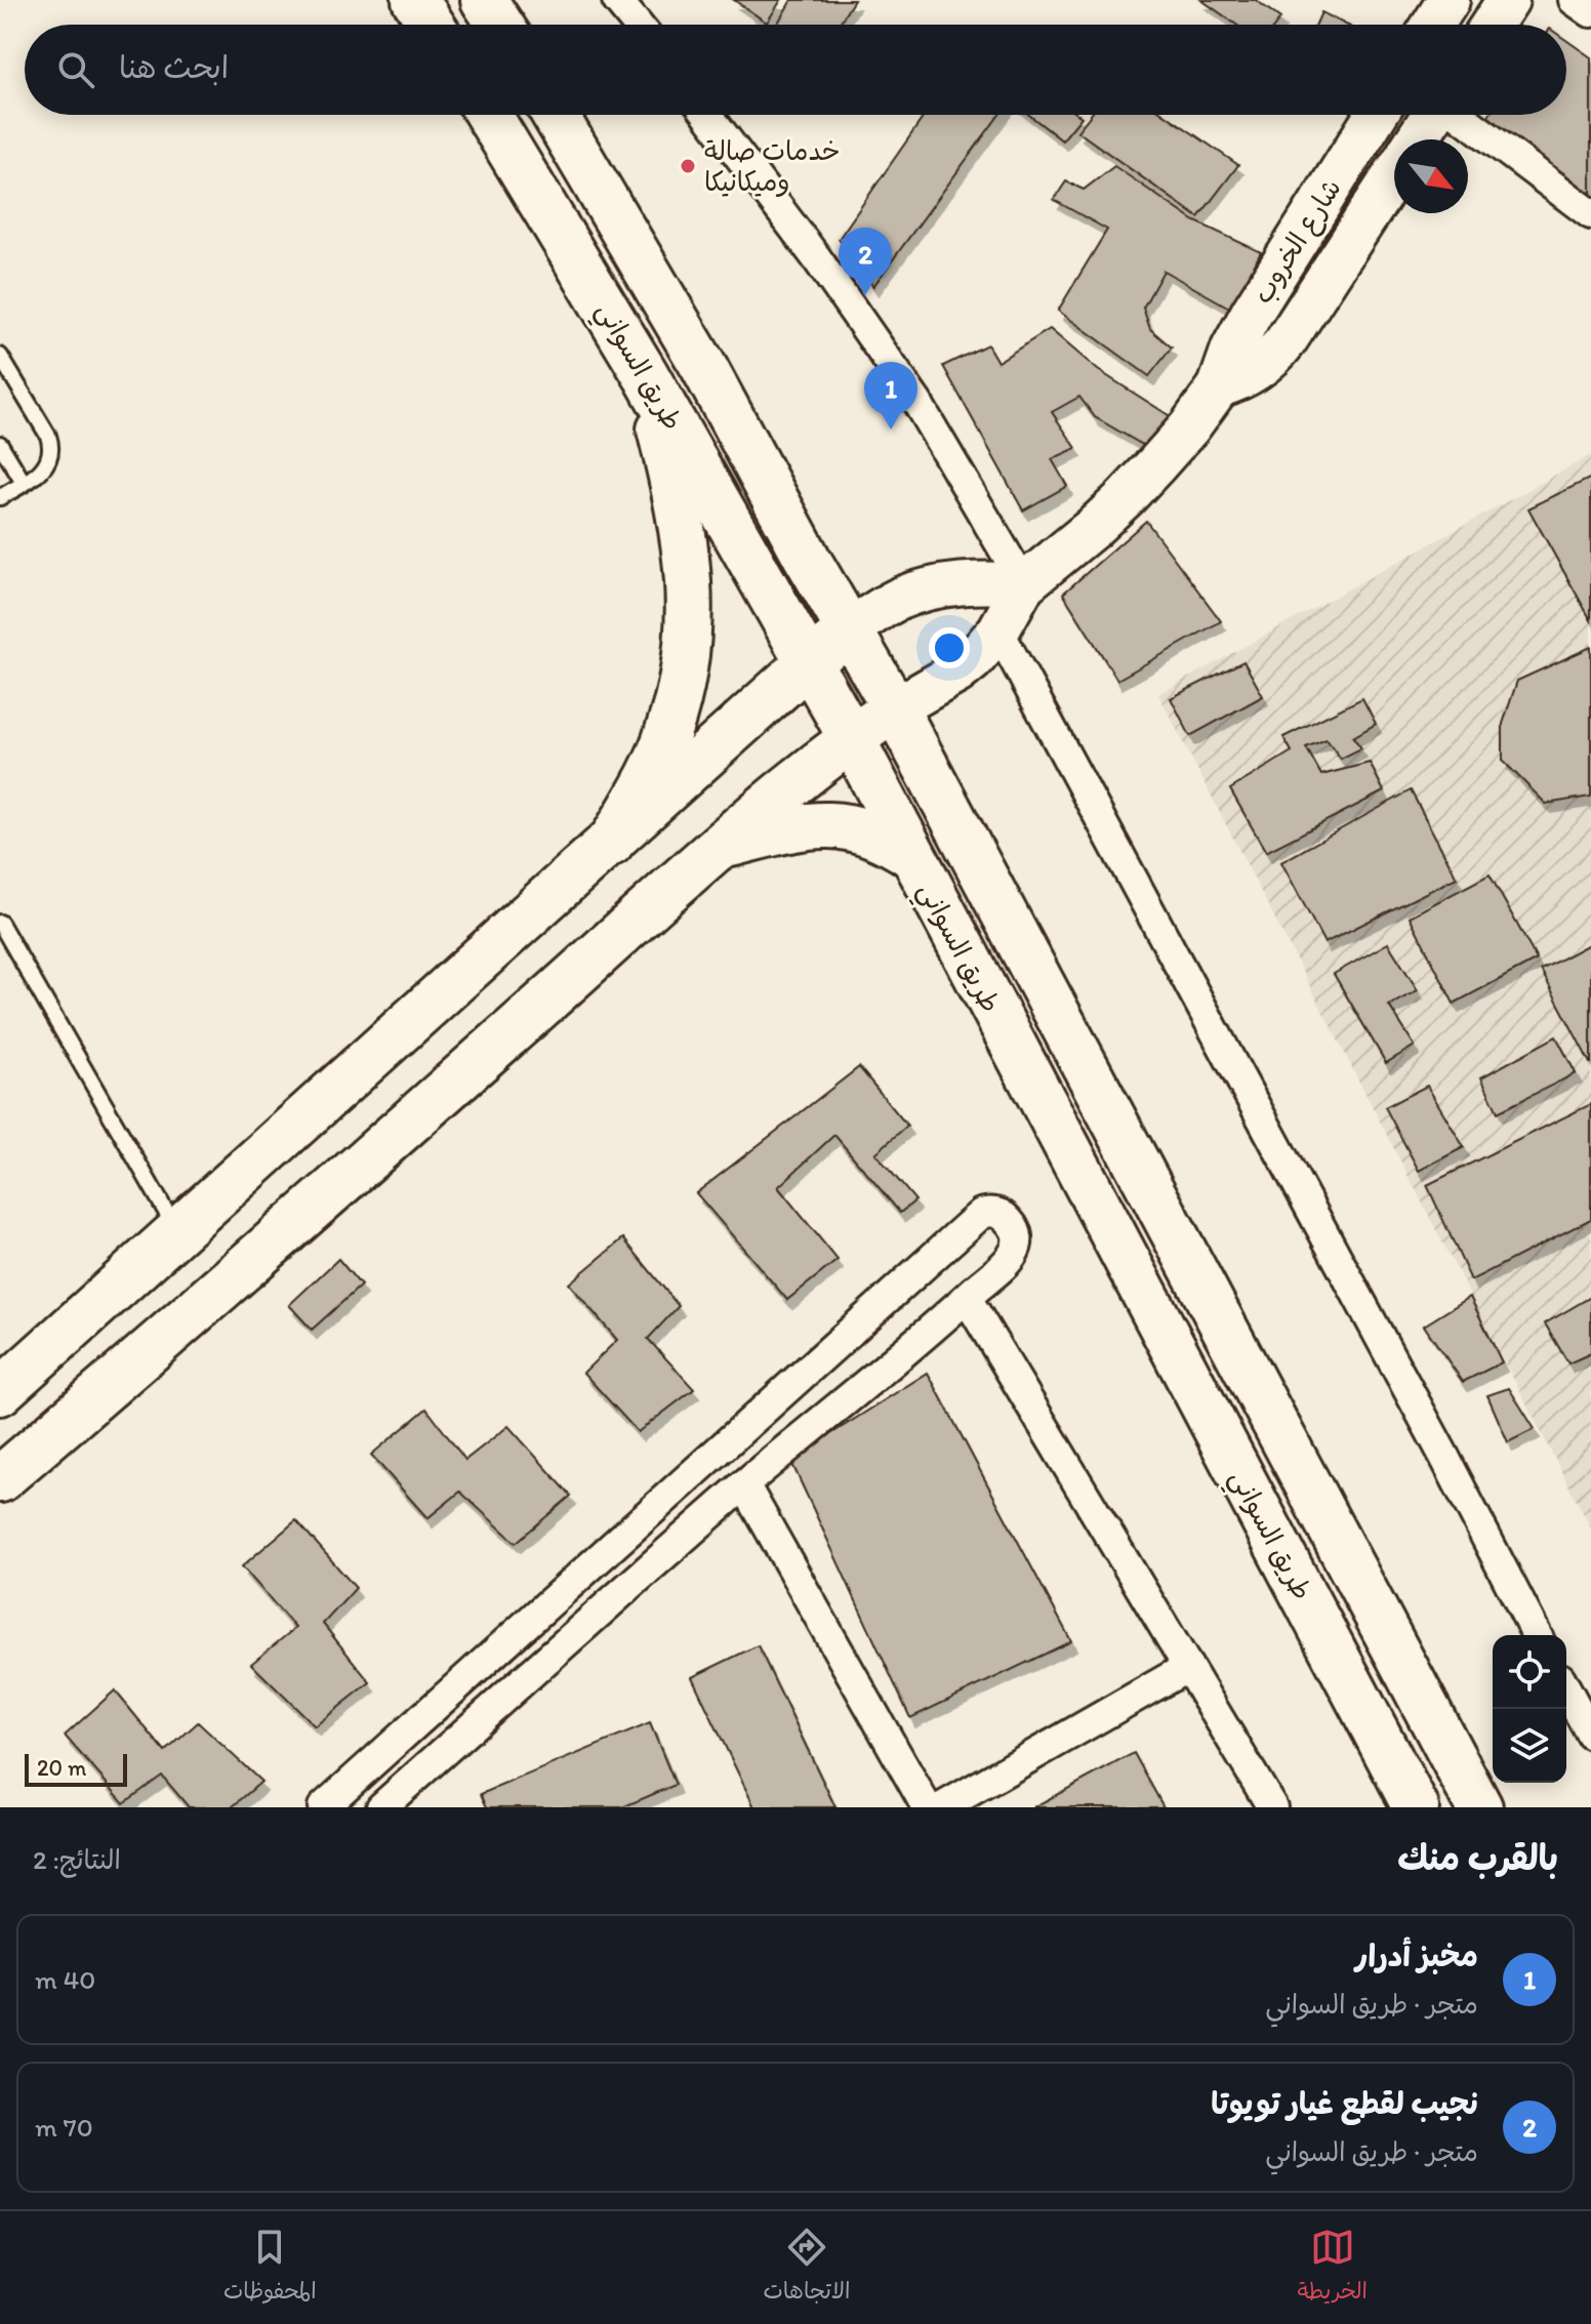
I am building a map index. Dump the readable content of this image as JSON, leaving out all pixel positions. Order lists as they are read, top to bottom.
{
  "streets": {
    "main road": ["شارع الخروب", "طريق السواني"]
  },
  "crossings": [
    ["شارع الخروب", "طريق السواني"]
  ],
  "places": ["خدمات صالة وميكانيكا"],
  "scale_bar": "20 m",
  "north": "bottom right",
  "page": {
    "search": "ابحث هنا",
    "pins": ["2", "1"],
    "scale": "20 m",
    "heading": ["بالقرب منك", "النتائج: 2"],
    "list": [
      {
        "mark": "1",
        "name": "مخبز أدرار",
        "note": "متجر · طريق السواني",
        "value": "40 m"
      },
      {
        "mark": "2",
        "name": "نجيب لقطع غيار تويوتا",
        "note": "متجر · طريق السواني",
        "value": "70 m"
      }
    ],
    "nav": ["الخريطة", "الاتجاهات", "المحفوظات"]
  }
}
